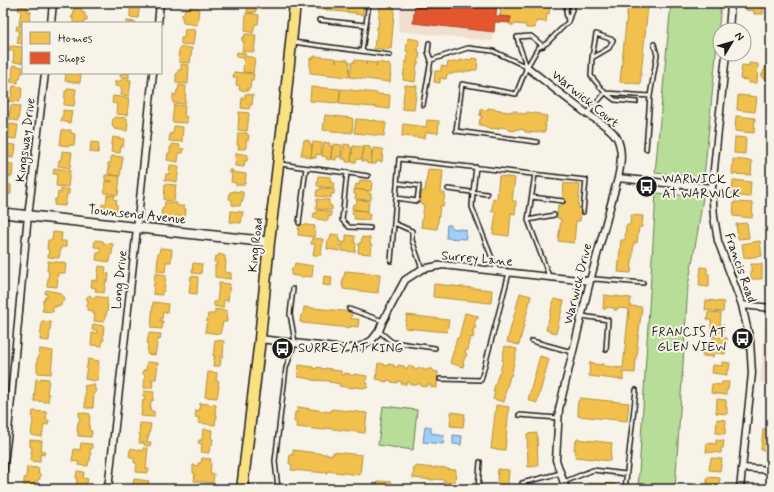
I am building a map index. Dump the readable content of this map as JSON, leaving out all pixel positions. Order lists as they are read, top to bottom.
{
  "streets": {
    "main road": ["King Road"],
    "street": [
      "Warwick Court",
      "Kingsway Drive",
      "Townsend Avenue",
      "Surrey Lane",
      "Francis Road",
      "Long Drive",
      "Warwick Drive"
    ]
  },
  "crossings": [
    ["Warwick Court", "Warwick Drive"],
    ["Kingsway Drive", "Townsend Avenue"],
    ["Townsend Avenue", "King Road"],
    ["Townsend Avenue", "Long Drive"],
    ["Surrey Lane", "Warwick Drive"]
  ],
  "places": {
    "bus stop": ["WARWICK AT WARWICK", "FRANCIS AT GLEN VIEW", "SURREY AT KING"]
  },
  "legend": ["Homes", "Shops"],
  "north": "top right"
}
